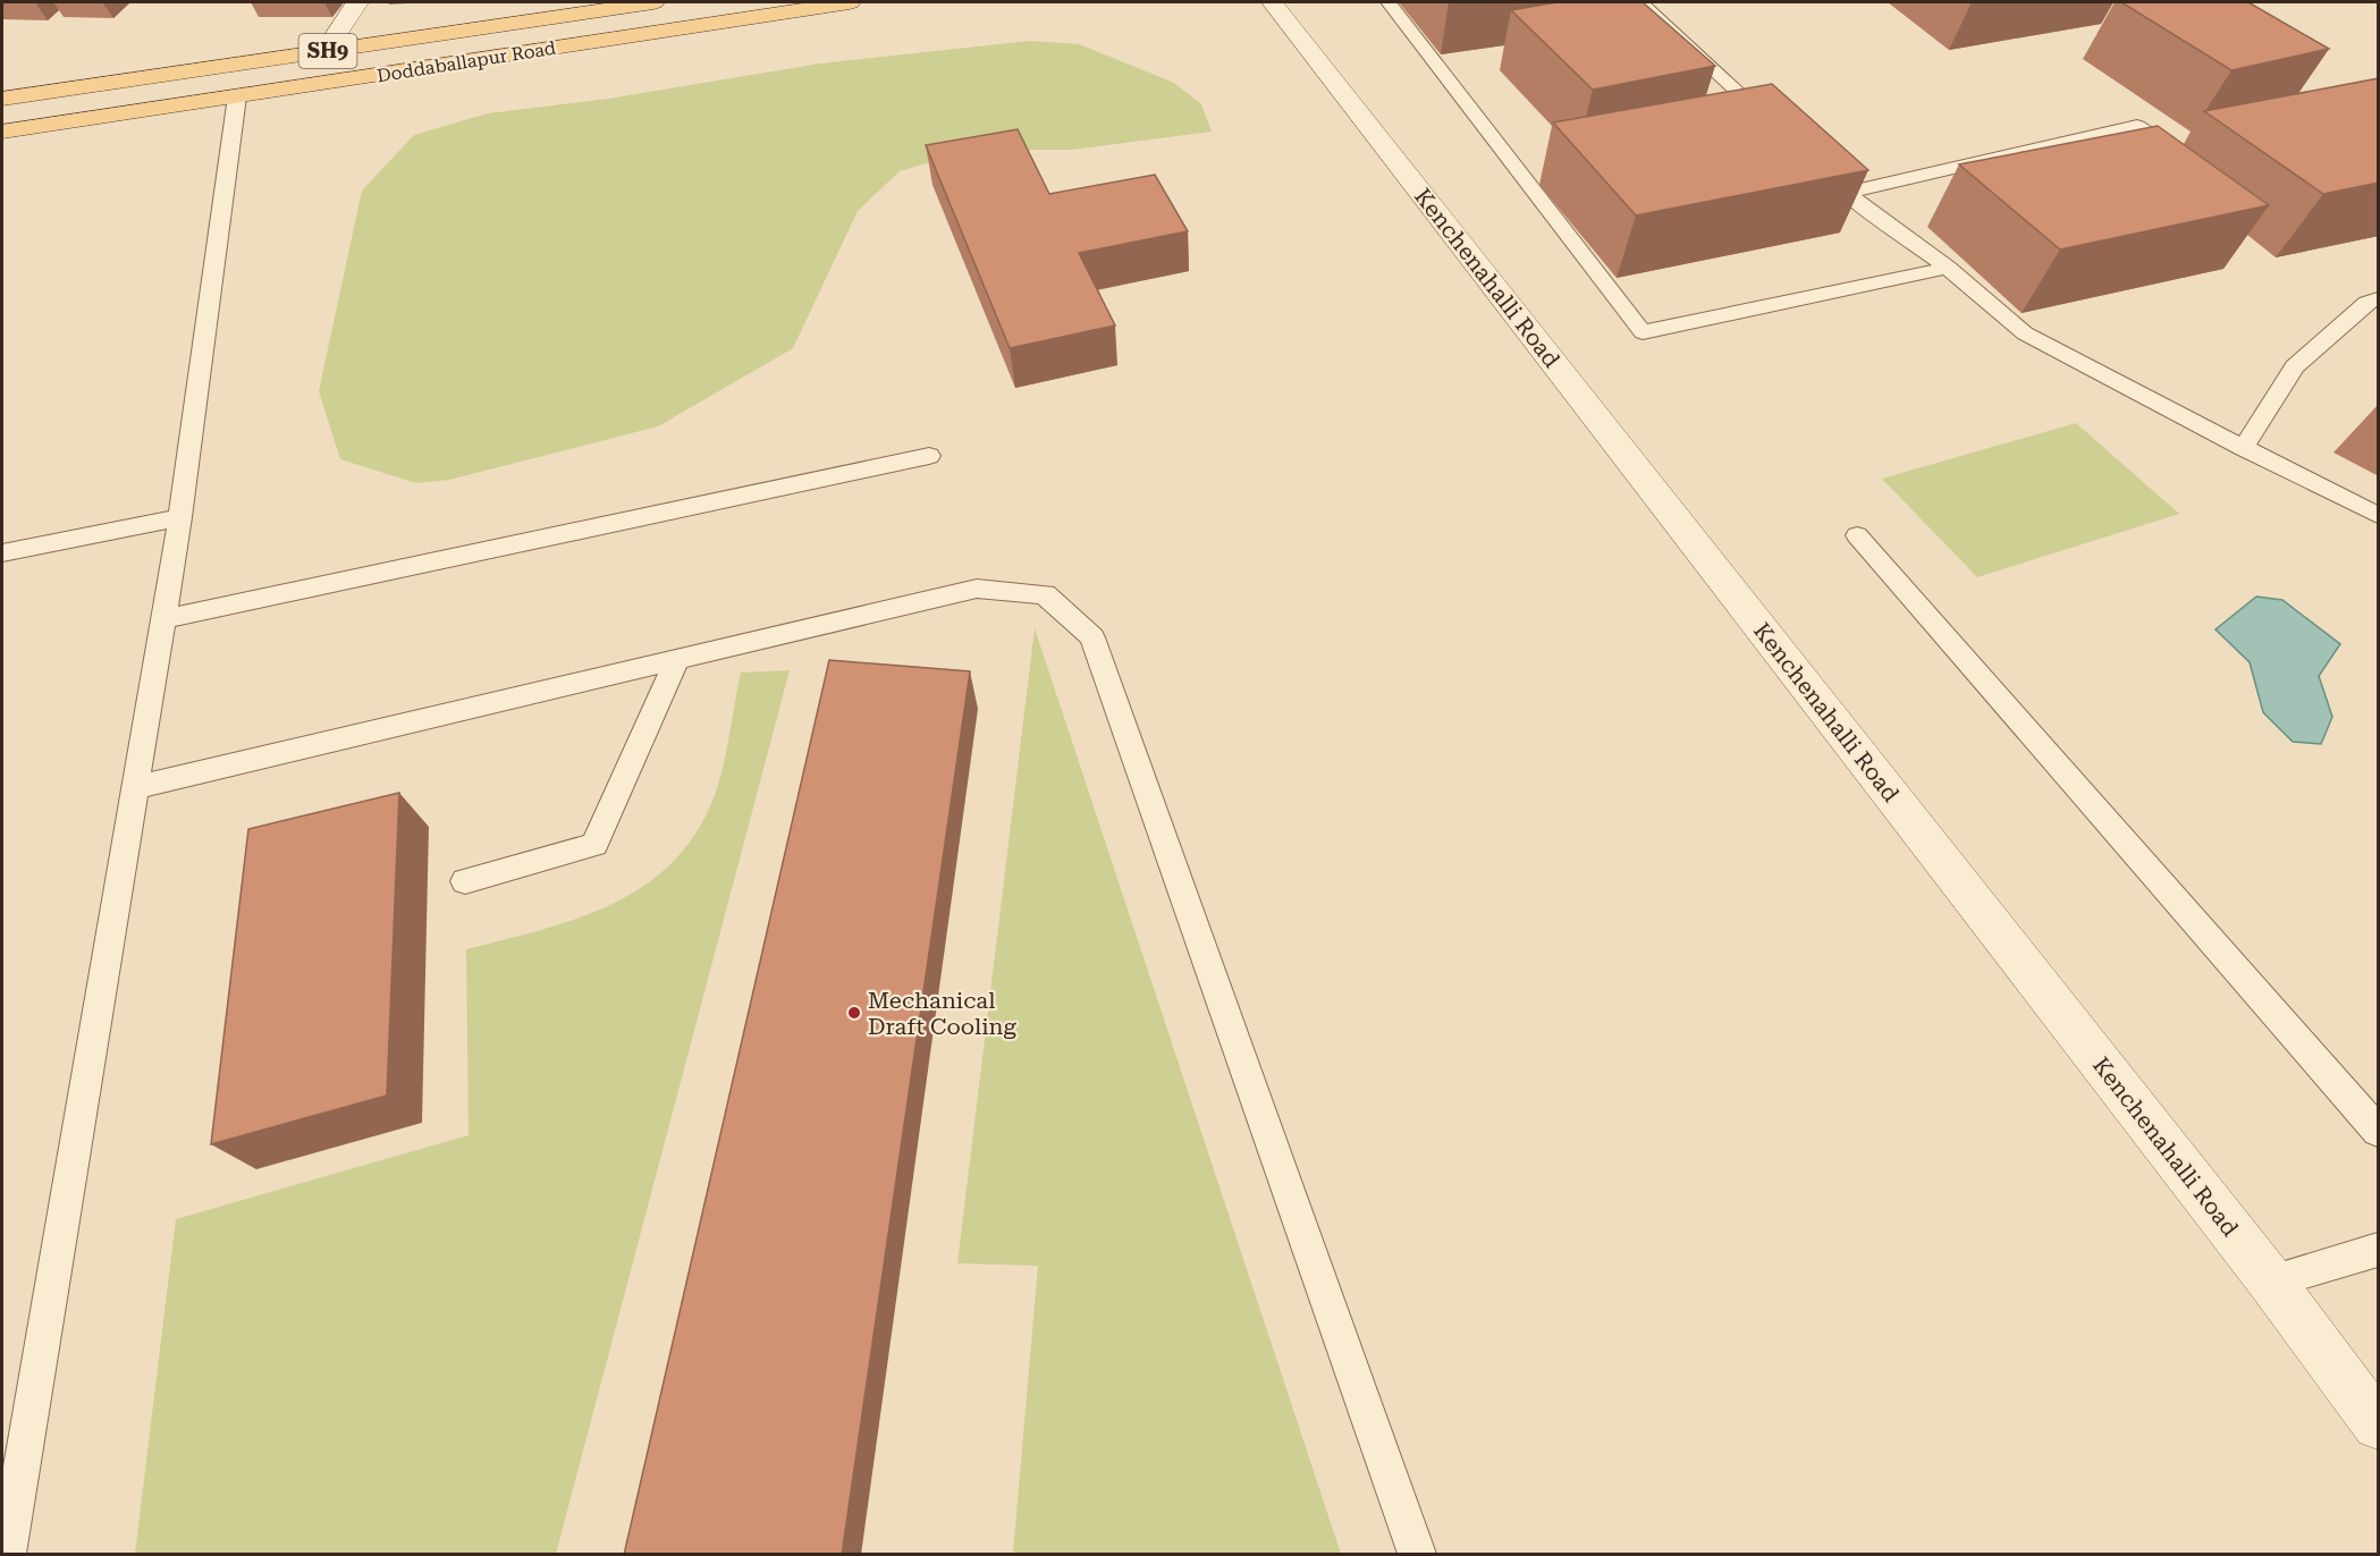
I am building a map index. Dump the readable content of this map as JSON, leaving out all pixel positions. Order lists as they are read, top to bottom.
{
  "streets": {
    "main road": ["SH9", "Doddaballapur Road"],
    "street": ["Kenchenahalli Road"]
  },
  "places": ["Mechanical Draft Cooling"]
}
